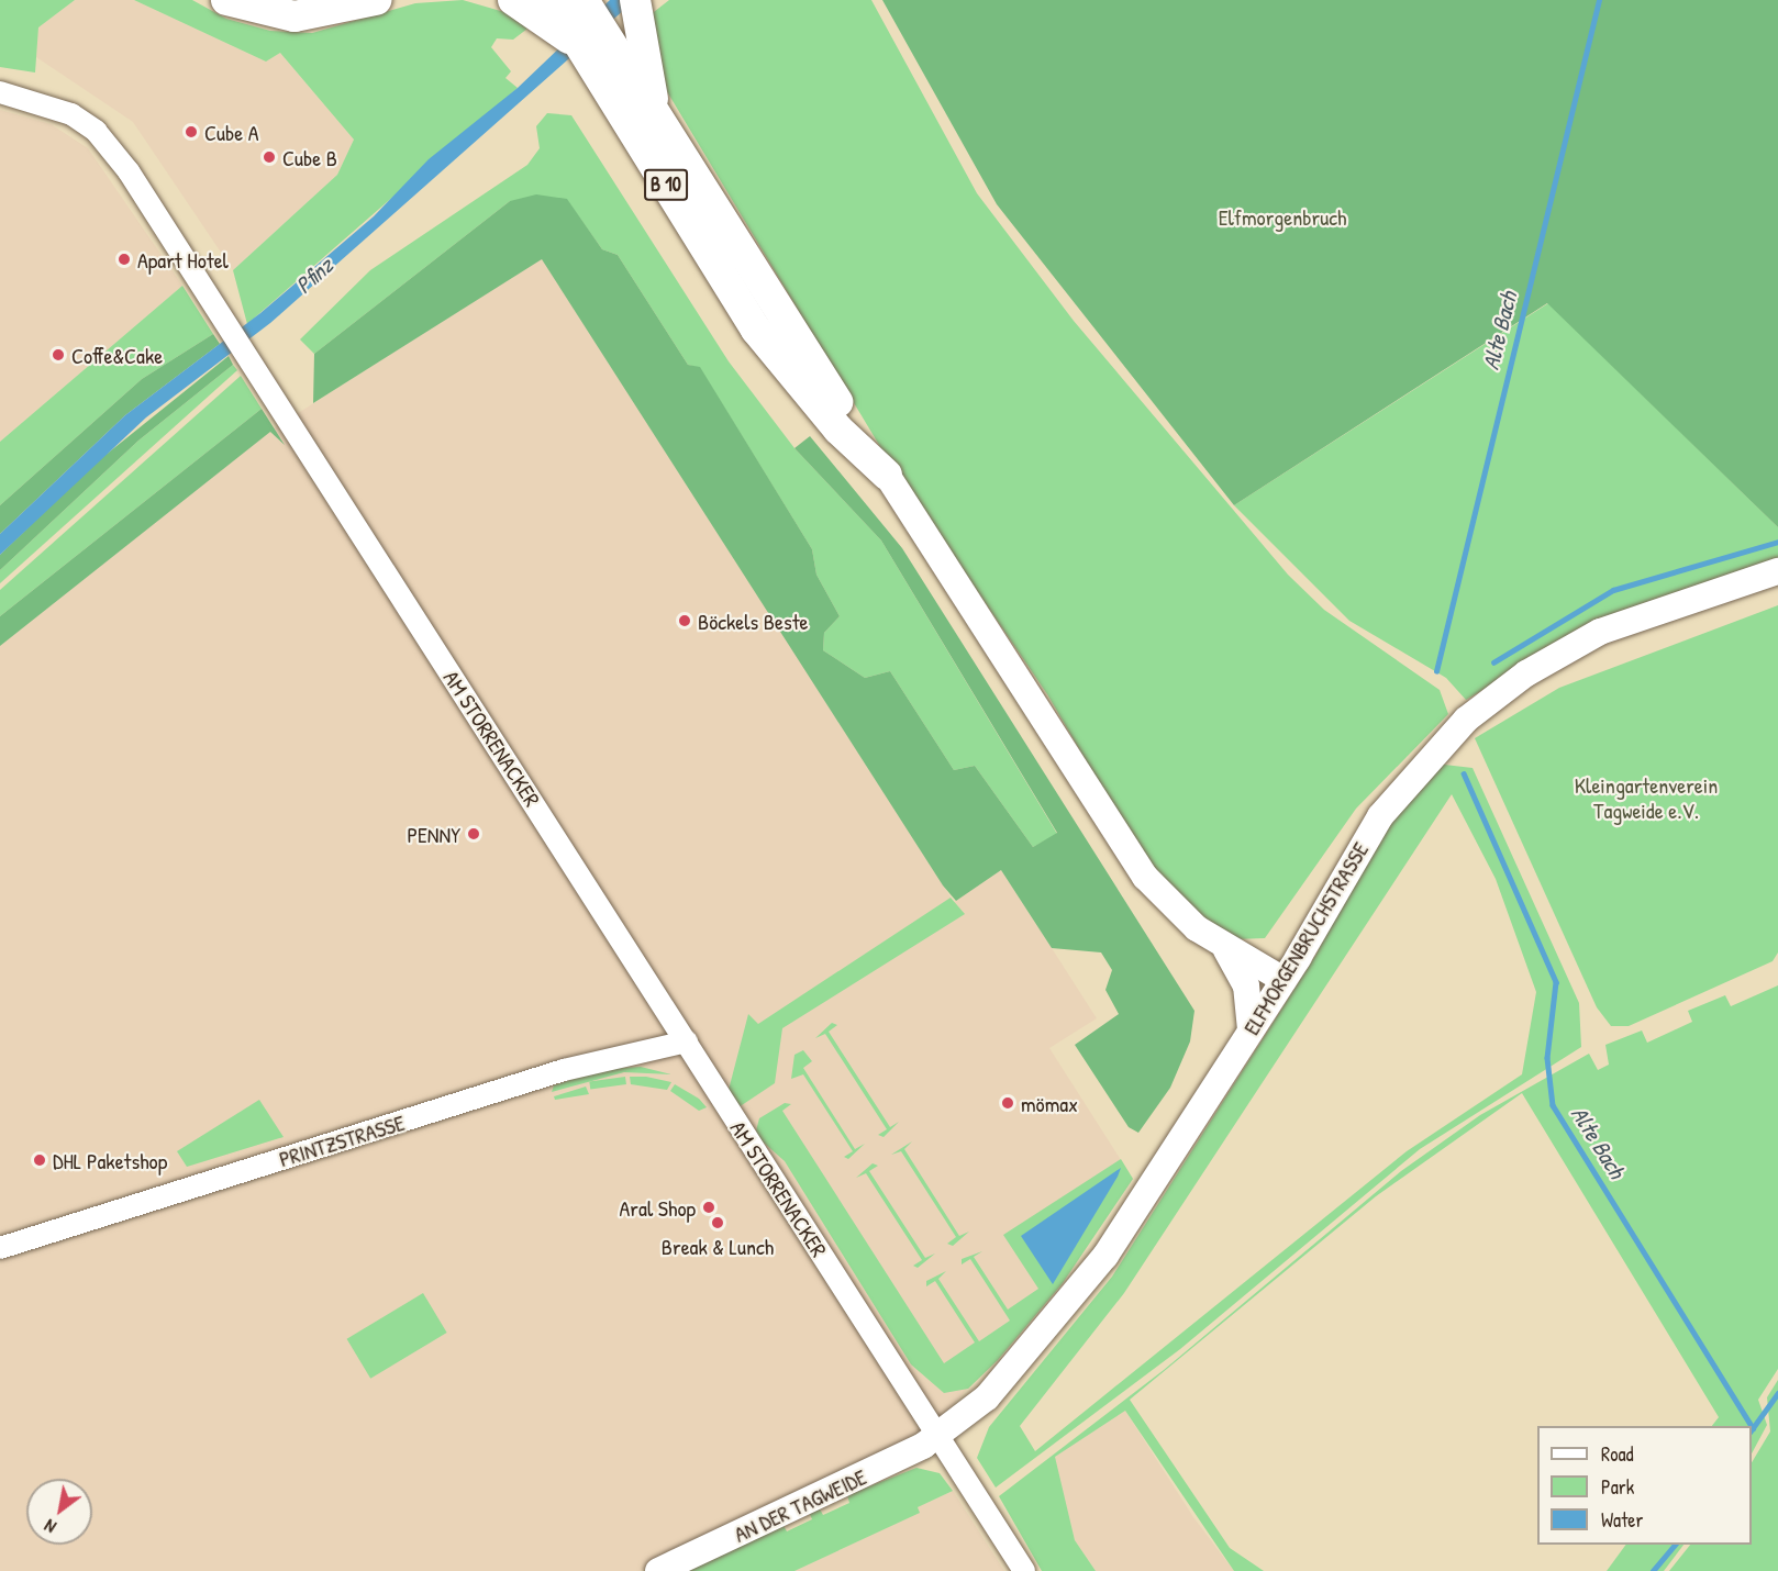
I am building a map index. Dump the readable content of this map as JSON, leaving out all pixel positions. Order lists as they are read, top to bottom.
{
  "streets": {
    "highway": ["B 10"],
    "main road": ["ELFMORGENBRUCHSTRASSE", "AN DER TAGWEIDE"],
    "street": ["AM STORRENACKER", "PRINTZSTRASSE"]
  },
  "crossings": [
    ["AM STORRENACKER", "ELFMORGENBRUCHSTRASSE"],
    ["AM STORRENACKER", "PRINTZSTRASSE"],
    ["AM STORRENACKER", "AN DER TAGWEIDE"],
    ["ELFMORGENBRUCHSTRASSE", "AN DER TAGWEIDE"]
  ],
  "water": ["Pfinz", "Alte Bach"],
  "parks": ["Elfmorgenbruch", "Kleingartenverein Tagweide e.V."],
  "places": [
    "Cube A",
    "Cube B",
    "Apart Hotel",
    "Coffe&Cake",
    "Böckels Beste",
    "PENNY",
    "mömax",
    "DHL Paketshop",
    "Aral Shop",
    "Break & Lunch"
  ],
  "legend": ["Road", "Park", "Water"],
  "north": "bottom left"
}
